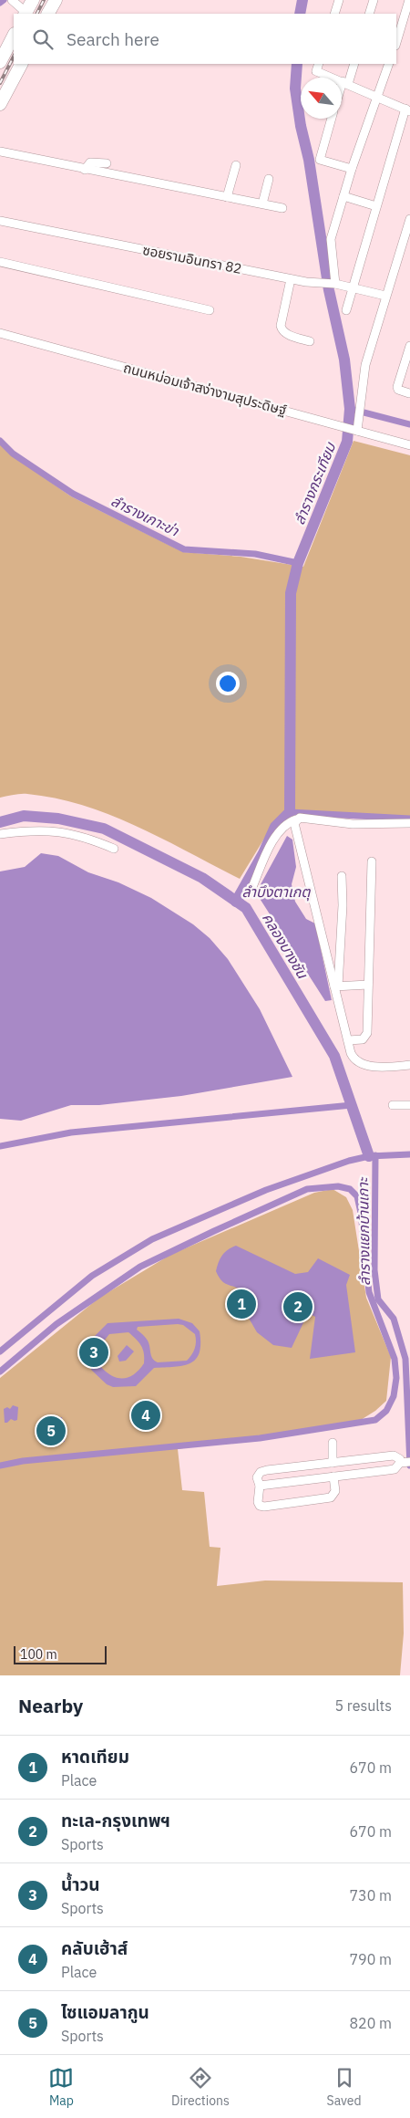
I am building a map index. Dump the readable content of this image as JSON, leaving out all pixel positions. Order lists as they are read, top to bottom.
{
  "streets": {
    "street": ["ซอยรามอินทรา 82", "ถนนหม่อมเจ้าสง่างามสุประดิษฐ์"]
  },
  "water": [
    "ลำรางกระเทียม",
    "ลำรางเกาะข่า",
    "ลำบึงตาเกตุ",
    "คลองบางชัน",
    "ลำรางแยกบ้านเกาะ"
  ],
  "scale_bar": "100 m",
  "north": "top left",
  "page": {
    "search": "Search here",
    "pins": [
      "1",
      "2",
      "3",
      "4",
      "5"
    ],
    "scale": "100 m",
    "heading": ["Nearby", "5 results"],
    "list": [
      {
        "mark": "1",
        "name": "หาดเทียม",
        "note": "Place",
        "value": "670 m"
      },
      {
        "mark": "2",
        "name": "ทะเล-กรุงเทพฯ",
        "note": "Sports",
        "value": "670 m"
      },
      {
        "mark": "3",
        "name": "น้ำวน",
        "note": "Sports",
        "value": "730 m"
      },
      {
        "mark": "4",
        "name": "คลับเฮ้าส์",
        "note": "Place",
        "value": "790 m"
      },
      {
        "mark": "5",
        "name": "ไซแอมลากูน",
        "note": "Sports",
        "value": "820 m"
      }
    ],
    "nav": ["Map", "Directions", "Saved"]
  }
}
